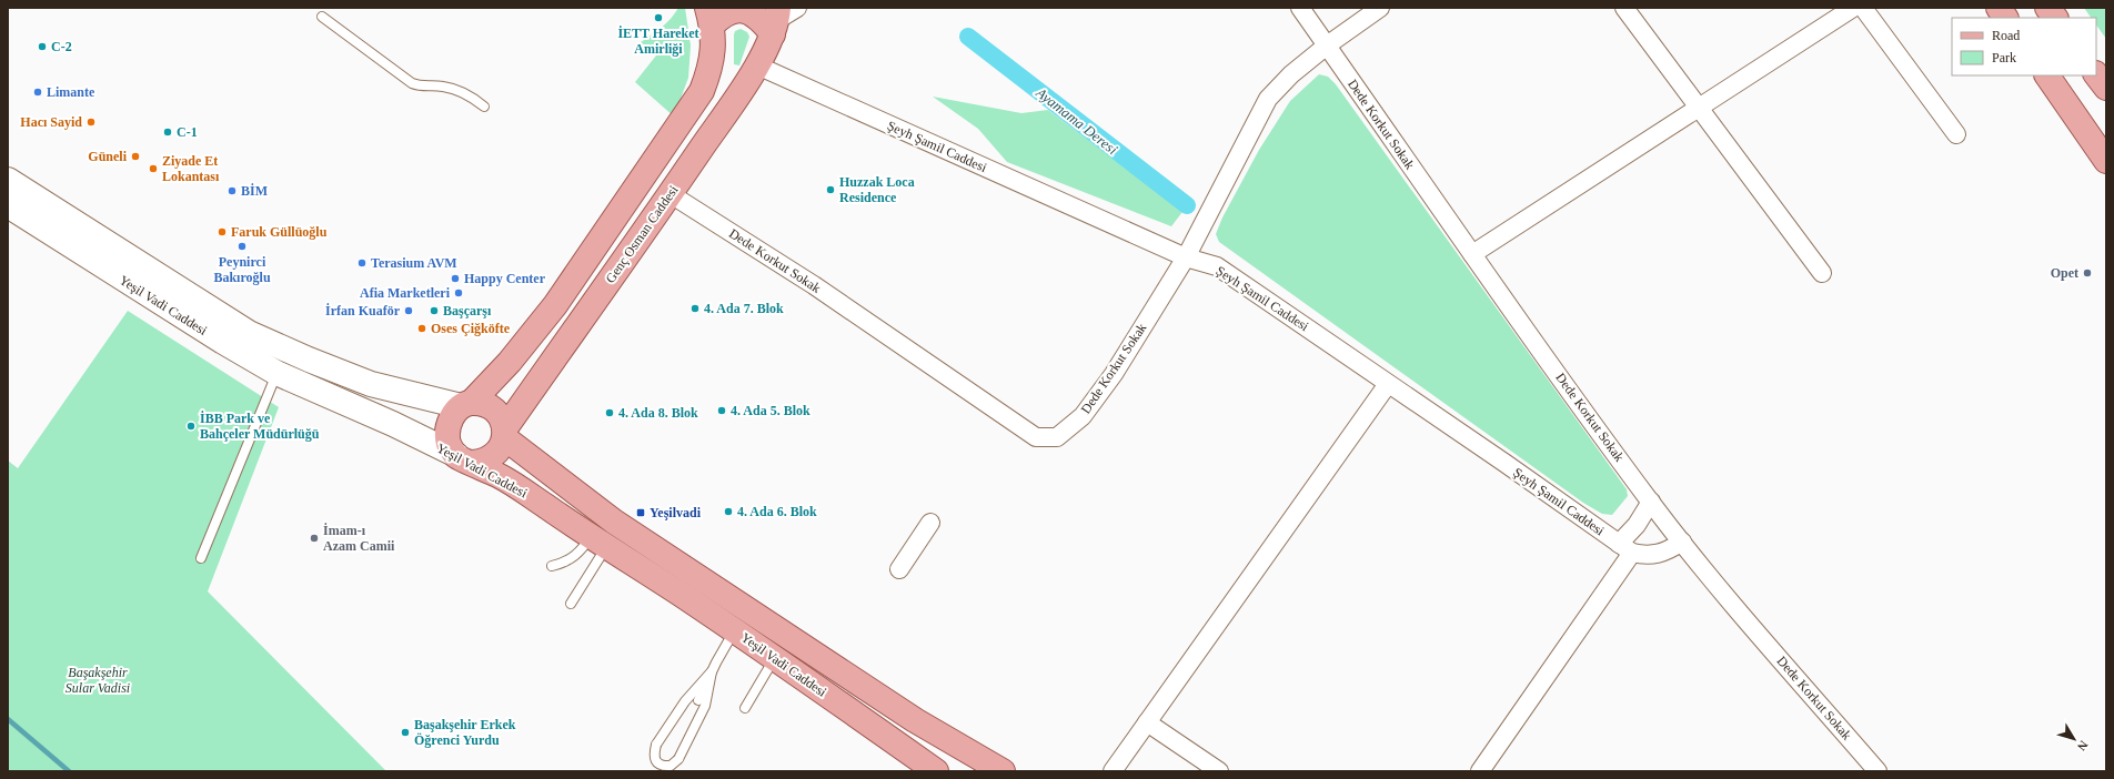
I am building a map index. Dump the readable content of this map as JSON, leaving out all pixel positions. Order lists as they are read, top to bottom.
{
  "streets": {
    "main road": ["Genç Osman Caddesi", "Yeşil Vadi Caddesi"],
    "street": ["Dede Korkut Sokak", "Şeyh Şamil Caddesi"]
  },
  "crossings": [
    ["Dede Korkut Sokak", "Şeyh Şamil Caddesi"],
    ["Dede Korkut Sokak", "Genç Osman Caddesi"],
    ["Şeyh Şamil Caddesi", "Genç Osman Caddesi"],
    ["Genç Osman Caddesi", "Yeşil Vadi Caddesi"]
  ],
  "water": ["Ayamama Deresi"],
  "parks": ["Başakşehir Sular Vadisi"],
  "places": {
    "other": [
      "İETT Hareket Amirliği",
      "C-2",
      "Limante",
      "Hacı Sayid",
      "C-1",
      "Güneli",
      "Ziyade Et Lokantası",
      "Huzzak Loca Residence",
      "BİM",
      "Faruk Güllüoğlu",
      "Peynirci Bakıroğlu",
      "Terasium AVM",
      "Opet",
      "Happy Center",
      "Afia Marketleri",
      "4. Ada 7. Blok",
      "İrfan Kuaför",
      "Başçarşı",
      "Oses Çiğköfte",
      "4. Ada 5. Blok",
      "4. Ada 8. Blok",
      "İBB Park ve Bahçeler Müdürlüğü",
      "4. Ada 6. Blok",
      "İmam-ı Azam Camii",
      "Başakşehir Erkek Öğrenci Yurdu"
    ],
    "transit": ["Yeşilvadi"]
  },
  "legend": ["Road", "Park"],
  "north": "bottom right"
}
